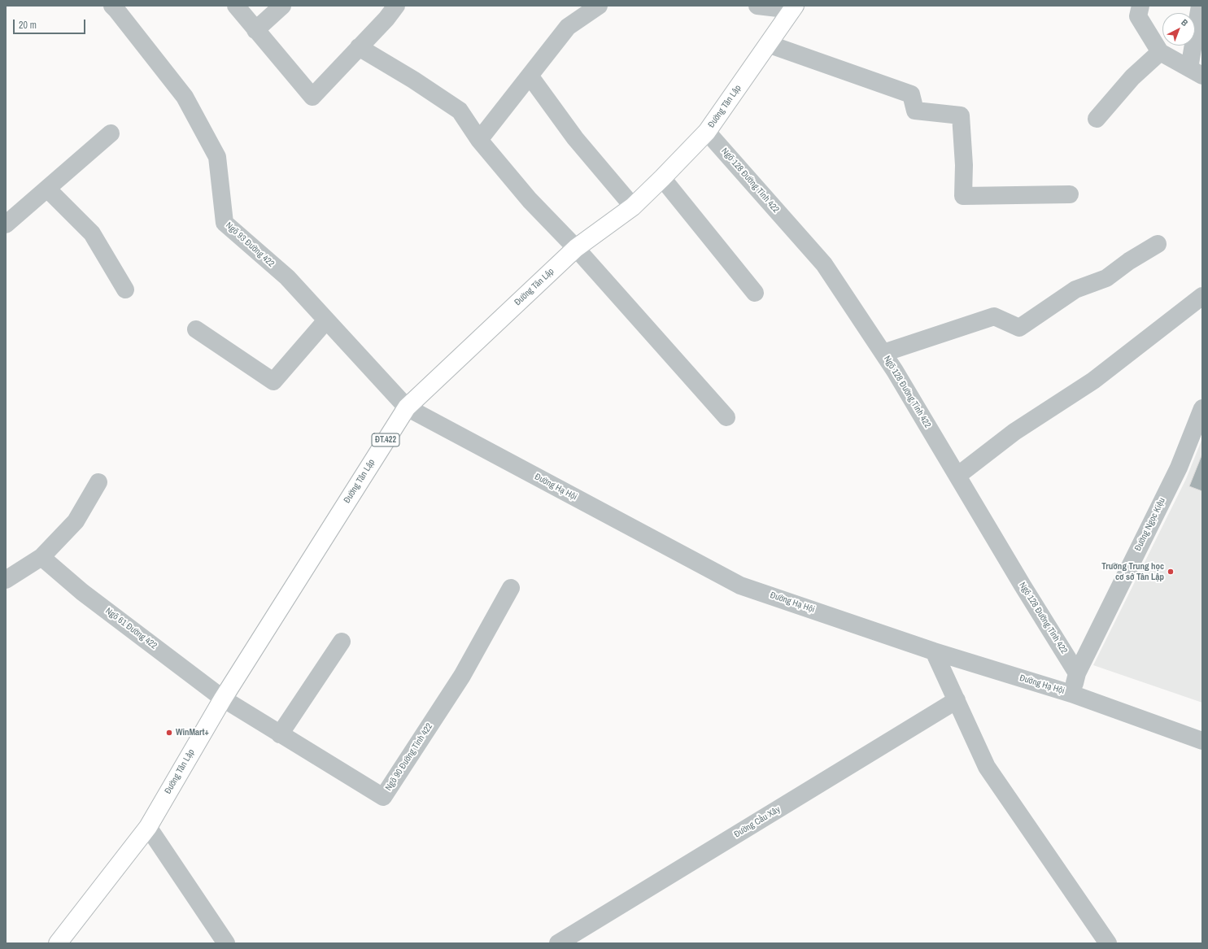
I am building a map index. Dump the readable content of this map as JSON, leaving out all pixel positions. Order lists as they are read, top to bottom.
{
  "streets": {
    "main road": ["Đường Tân Lập", "ĐT.422"],
    "street": [
      "Ngõ 128 Đường Tỉnh 422",
      "Ngõ 93 Đường 422",
      "Đường Hạ Hội",
      "Đường Ngọc Kiệu",
      "Ngõ 61 Đường 422",
      "Ngõ 90 Đường Tỉnh 422",
      "Đường Cầu Xây"
    ]
  },
  "crossings": [
    ["Đường Tân Lập", "Ngõ 128 Đường Tỉnh 422"],
    ["Đường Tân Lập", "Ngõ 93 Đường 422"],
    ["Đường Tân Lập", "Đường Hạ Hội"],
    ["Đường Tân Lập", "Ngõ 61 Đường 422"],
    ["Đường Tân Lập", "Ngõ 90 Đường Tỉnh 422"],
    ["Ngõ 128 Đường Tỉnh 422", "Đường Ngọc Kiệu"],
    ["Ngõ 93 Đường 422", "Đường Hạ Hội"],
    ["Đường Hạ Hội", "Đường Ngọc Kiệu"],
    ["Ngõ 61 Đường 422", "Ngõ 90 Đường Tỉnh 422"]
  ],
  "places": ["Trường Trung học cơ sở Tân Lập", "WinMart+"],
  "scale_bar": "20 m",
  "north": "top right"
}
